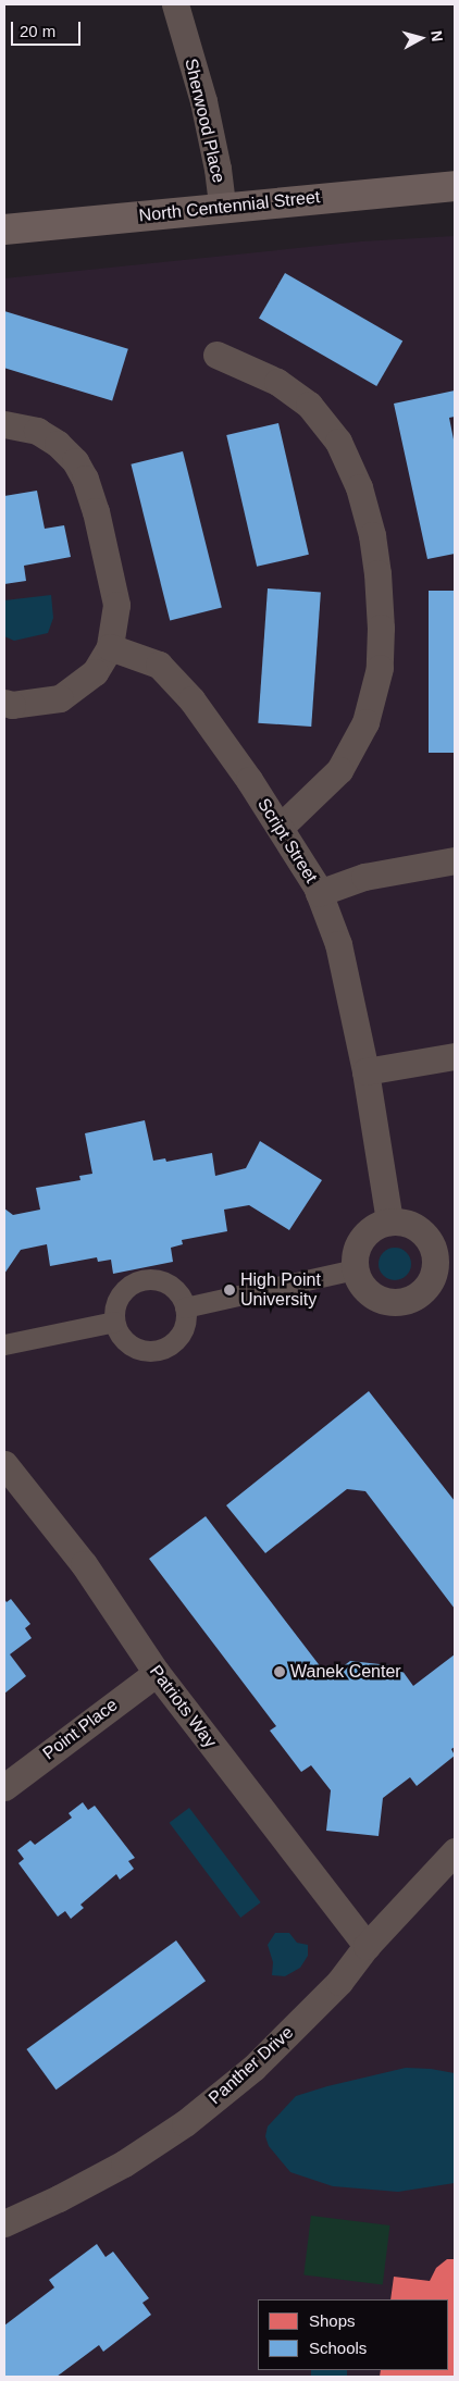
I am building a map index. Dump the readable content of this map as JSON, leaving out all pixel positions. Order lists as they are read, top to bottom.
{
  "streets": {
    "main road": ["North Centennial Street"],
    "street": [
      "Sherwood Place",
      "Script Street",
      "Patriots Way",
      "Point Place",
      "Panther Drive"
    ]
  },
  "crossings": [
    ["Sherwood Place", "North Centennial Street"],
    ["Patriots Way", "Point Place"],
    ["Patriots Way", "Panther Drive"]
  ],
  "places": ["High Point University", "Wanek Center"],
  "legend": ["Shops", "Schools"],
  "scale_bar": "20 m",
  "north": "right"
}
